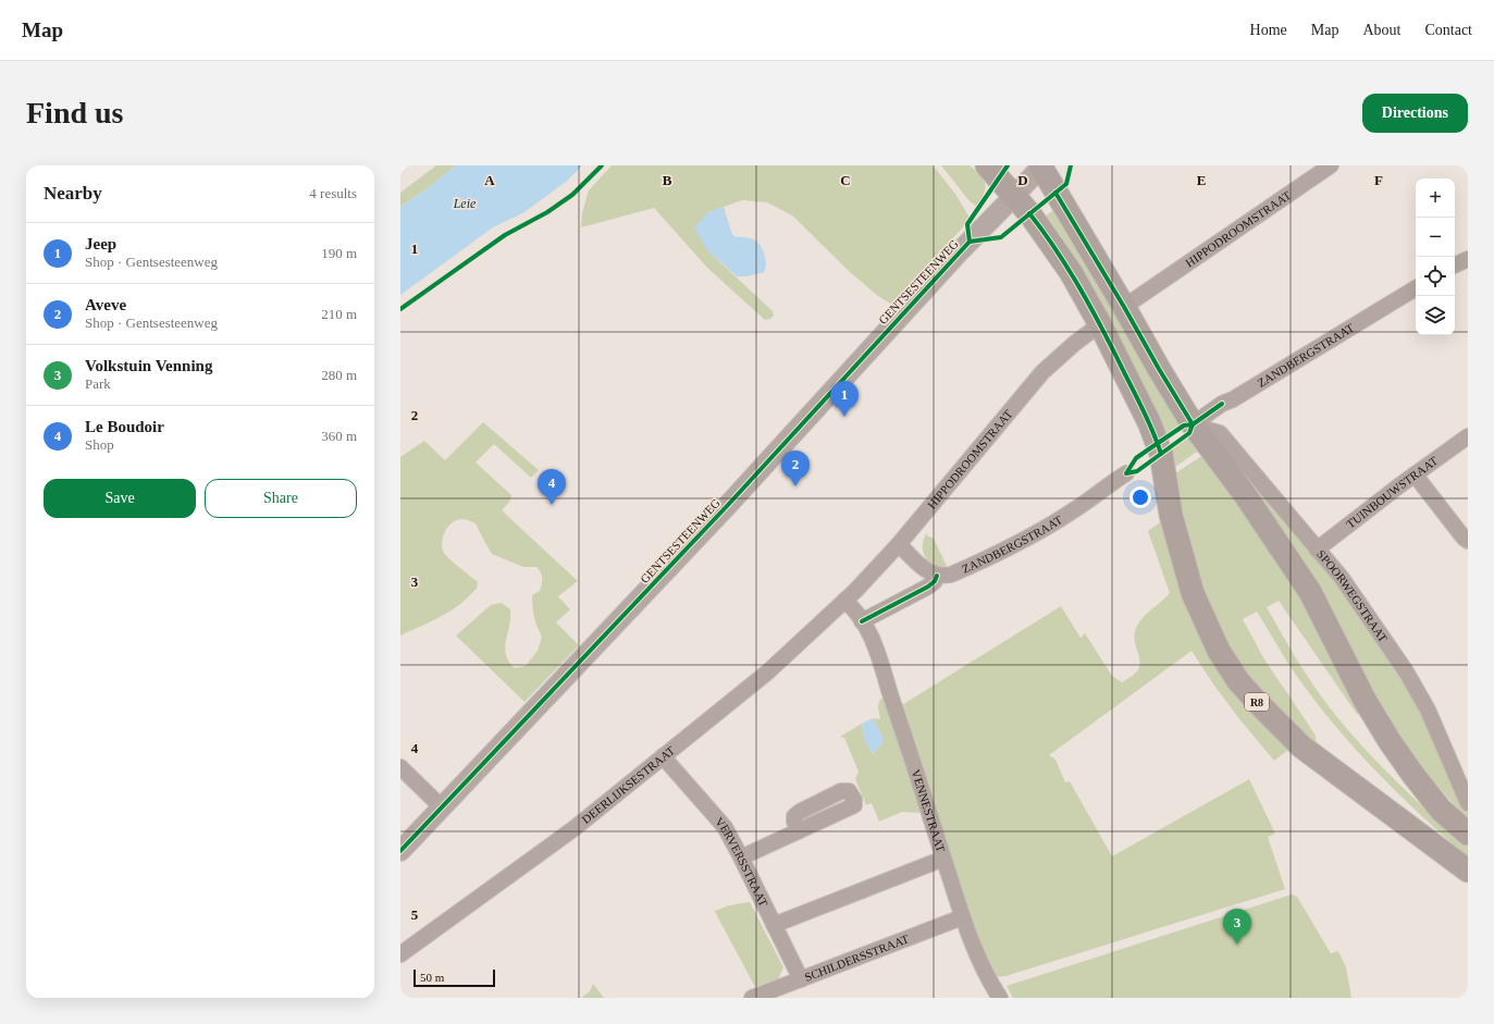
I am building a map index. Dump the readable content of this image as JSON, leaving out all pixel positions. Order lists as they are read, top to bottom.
{
  "streets": {
    "highway": ["R8"],
    "main road": ["GENTSESTEENWEG"],
    "street": [
      "HIPPODROOMSTRAAT",
      "ZANDBERGSTRAAT",
      "TUINBOUWSTRAAT",
      "SPOORWEGSTRAAT",
      "DEERLIJKSESTRAAT",
      "VENNESTRAAT",
      "VERVERSSTRAAT",
      "SCHILDERSSTRAAT"
    ]
  },
  "crossings": [
    ["HIPPODROOMSTRAAT", "R8"],
    ["HIPPODROOMSTRAAT", "DEERLIJKSESTRAAT"],
    ["ZANDBERGSTRAAT", "SPOORWEGSTRAAT"],
    ["TUINBOUWSTRAAT", "SPOORWEGSTRAAT"],
    ["DEERLIJKSESTRAAT", "VERVERSSTRAAT"],
    ["VENNESTRAAT", "SCHILDERSSTRAAT"],
    ["VERVERSSTRAAT", "SCHILDERSSTRAAT"]
  ],
  "water": ["Leie"],
  "scale_bar": "50 m",
  "page": {
    "header": "Map",
    "nav": [
      "Home",
      "Map",
      "About",
      "Contact"
    ],
    "buttons": [
      "Directions",
      ["Save", "Share"]
    ],
    "title": "Find us",
    "heading": ["Nearby", "4 results"],
    "map_buttons": ["+", "−"],
    "list": [
      {
        "mark": "1",
        "name": "Jeep",
        "note": "Shop · Gentsesteenweg",
        "value": "190 m"
      },
      {
        "mark": "2",
        "name": "Aveve",
        "note": "Shop · Gentsesteenweg",
        "value": "210 m"
      },
      {
        "mark": "3",
        "name": "Volkstuin Venning",
        "note": "Park",
        "value": "280 m"
      },
      {
        "mark": "4",
        "name": "Le Boudoir",
        "note": "Shop",
        "value": "360 m"
      }
    ],
    "pins": [
      "1",
      "2",
      "4",
      "3"
    ],
    "scale": "50 m"
  },
  "grid": {
    "columns": [
      "A",
      "B",
      "C",
      "D",
      "E",
      "F"
    ],
    "rows": [
      "1",
      "2",
      "3",
      "4",
      "5"
    ]
  }
}
